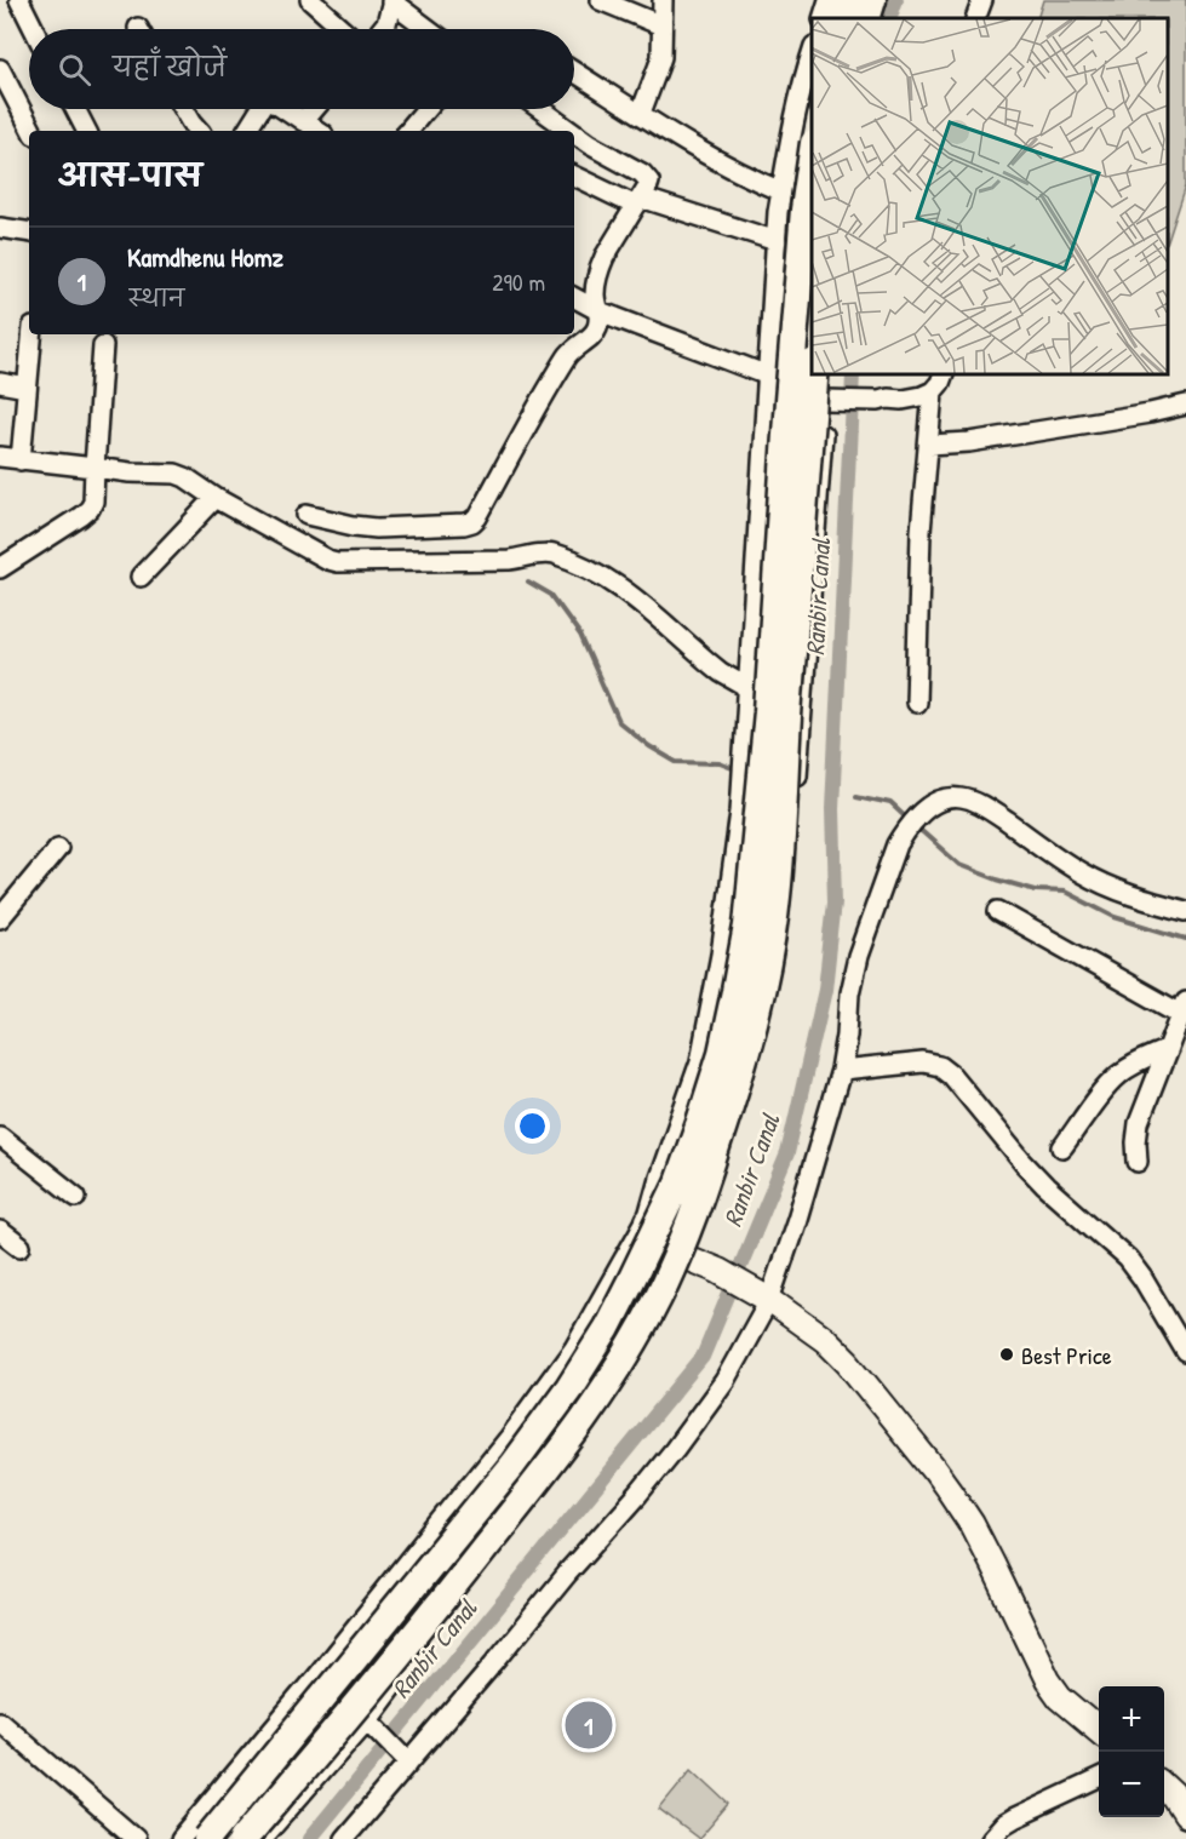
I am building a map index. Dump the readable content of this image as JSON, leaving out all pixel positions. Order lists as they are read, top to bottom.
{
  "water": ["Ranbir Canal"],
  "places": ["Best Price"],
  "page": {
    "search": "यहाँ खोजें",
    "heading": "आस-पास",
    "list": [
      {
        "mark": "1",
        "name": "Kamdhenu Homz",
        "note": "स्थान",
        "value": "290 m"
      }
    ],
    "map_buttons": ["+", "−"],
    "pins": "1"
  }
}
